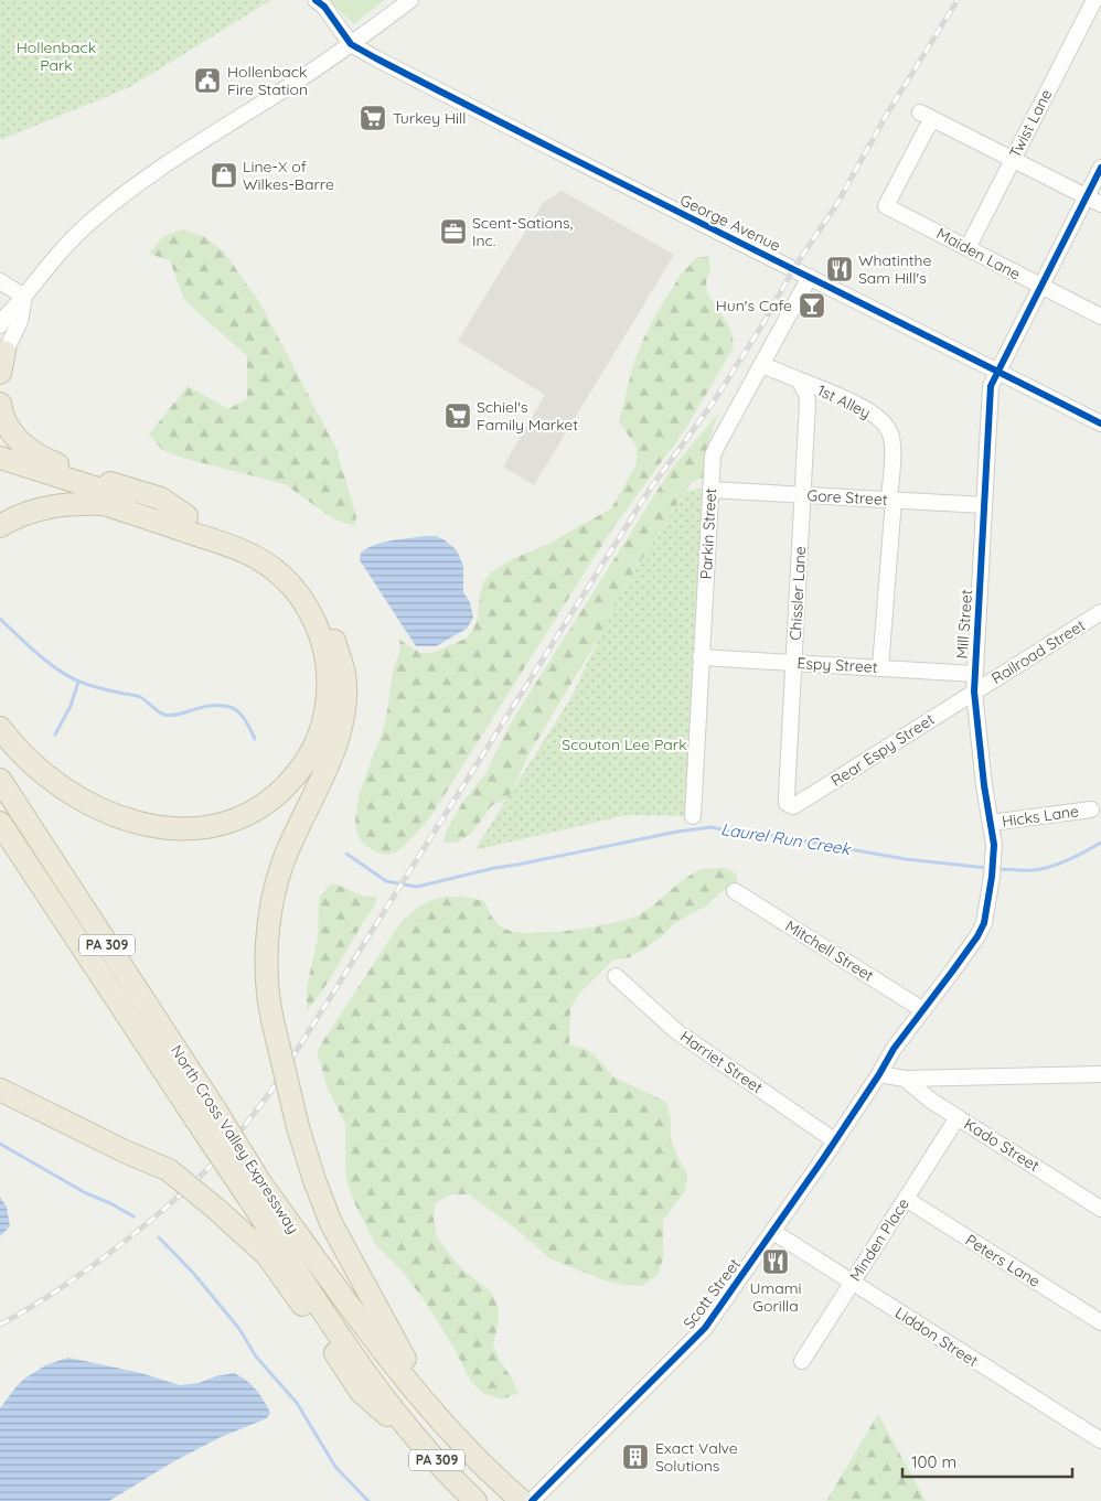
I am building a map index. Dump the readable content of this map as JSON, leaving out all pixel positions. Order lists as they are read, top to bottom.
{
  "streets": {
    "highway": ["PA 309", "North Cross Valley Expressway"],
    "street": [
      "Twist Lane",
      "George Avenue",
      "Maiden Lane",
      "1st Alley",
      "Gore Street",
      "Parkin Street",
      "Chissler Lane",
      "Mill Street",
      "Railroad Street",
      "Espy Street",
      "Rear Espy Street",
      "Hicks Lane",
      "Mitchell Street",
      "Harriet Street",
      "Kado Street",
      "Minden Place",
      "Peters Lane",
      "Scott Street",
      "Liddon Street"
    ]
  },
  "crossings": [
    ["Twist Lane", "Maiden Lane"],
    ["George Avenue", "Parkin Street"],
    ["George Avenue", "Mill Street"],
    ["Maiden Lane", "Mill Street"],
    ["1st Alley", "Gore Street"],
    ["1st Alley", "Parkin Street"],
    ["1st Alley", "Chissler Lane"],
    ["1st Alley", "Espy Street"],
    ["Gore Street", "Parkin Street"],
    ["Gore Street", "Chissler Lane"],
    ["Gore Street", "Mill Street"],
    ["Parkin Street", "Espy Street"],
    ["Chissler Lane", "Espy Street"],
    ["Chissler Lane", "Rear Espy Street"],
    ["Mill Street", "Railroad Street"],
    ["Mill Street", "Espy Street"],
    ["Mill Street", "Rear Espy Street"],
    ["Mill Street", "Hicks Lane"],
    ["Mill Street", "Mitchell Street"],
    ["Mill Street", "Scott Street"],
    ["Railroad Street", "Rear Espy Street"],
    ["Harriet Street", "Scott Street"],
    ["Kado Street", "Minden Place"],
    ["Minden Place", "Peters Lane"],
    ["Minden Place", "Liddon Street"],
    ["Scott Street", "Liddon Street"]
  ],
  "water": ["Laurel Run Creek"],
  "parks": ["Hollenback Park", "Scouton Lee Park"],
  "places": {
    "public building": ["Hollenback Fire Station"],
    "supermarket": ["Turkey Hill", "Schiel's Family Market"],
    "shop": ["Line-X of Wilkes-Barre"],
    "office": ["Scent-Sations, Inc."],
    "restaurant": ["Whatinthe Sam Hill's", "Umami Gorilla"],
    "bar": ["Hun's Cafe"],
    "building": ["Exact Valve Solutions"]
  },
  "scale_bar": "100 m"
}
